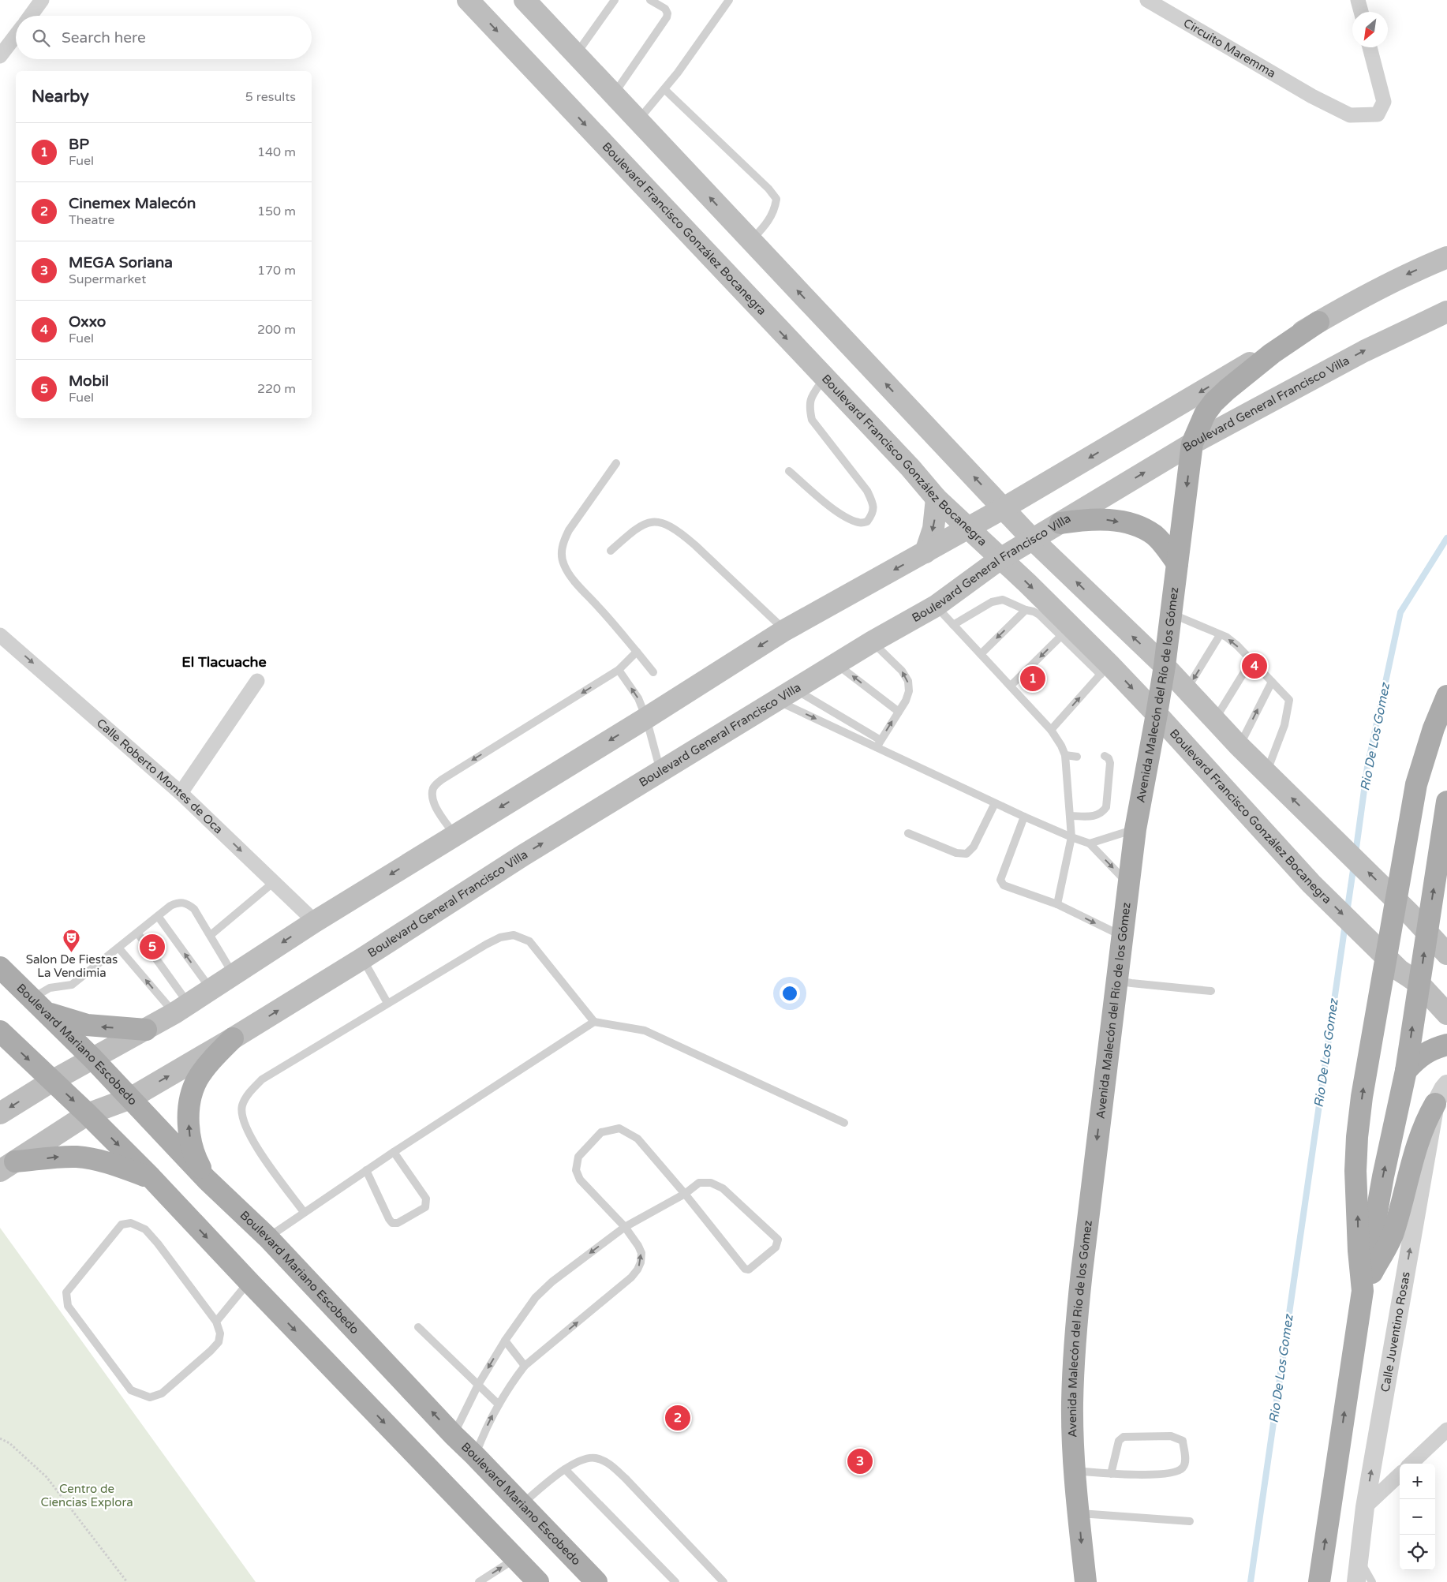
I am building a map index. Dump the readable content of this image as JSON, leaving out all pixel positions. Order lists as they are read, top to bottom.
{
  "streets": {
    "main road": [
      "Boulevard Francisco González Bocanegra",
      "Boulevard General Francisco Villa",
      "Avenida Malecón del Río de los Gómez",
      "Boulevard Mariano Escobedo"
    ],
    "street": ["Circuito Maremma", "Calle Roberto Montes de Oca", "Calle Juventino Rosas"]
  },
  "crossings": [
    ["Boulevard Francisco González Bocanegra", "Boulevard General Francisco Villa"],
    ["Boulevard Francisco González Bocanegra", "Avenida Malecón del Río de los Gómez"],
    ["Boulevard General Francisco Villa", "Avenida Malecón del Río de los Gómez"],
    ["Boulevard General Francisco Villa", "Boulevard Mariano Escobedo"]
  ],
  "one_way": ["Avenida Malecón del Río de los Gómez", "Calle Roberto Montes de Oca", "Calle Juventino Rosas"],
  "districts": ["El Tlacuache"],
  "water": ["Rio De Los Gomez"],
  "parks": ["Centro de Ciencias Explora"],
  "places": {
    "theatre": ["Salon De Fiestas La Vendimia"]
  },
  "north": "bottom left",
  "page": {
    "search": "Search here",
    "heading": ["Nearby", "5 results"],
    "list": [
      {
        "mark": "1",
        "name": "BP",
        "note": "Fuel",
        "value": "140 m"
      },
      {
        "mark": "2",
        "name": "Cinemex Malecón",
        "note": "Theatre",
        "value": "150 m"
      },
      {
        "mark": "3",
        "name": "MEGA Soriana",
        "note": "Supermarket",
        "value": "170 m"
      },
      {
        "mark": "4",
        "name": "Oxxo",
        "note": "Fuel",
        "value": "200 m"
      },
      {
        "mark": "5",
        "name": "Mobil",
        "note": "Fuel",
        "value": "220 m"
      }
    ],
    "pins": [
      "4",
      "1",
      "5",
      "2",
      "3"
    ],
    "map_buttons": ["+", "−"]
  }
}
